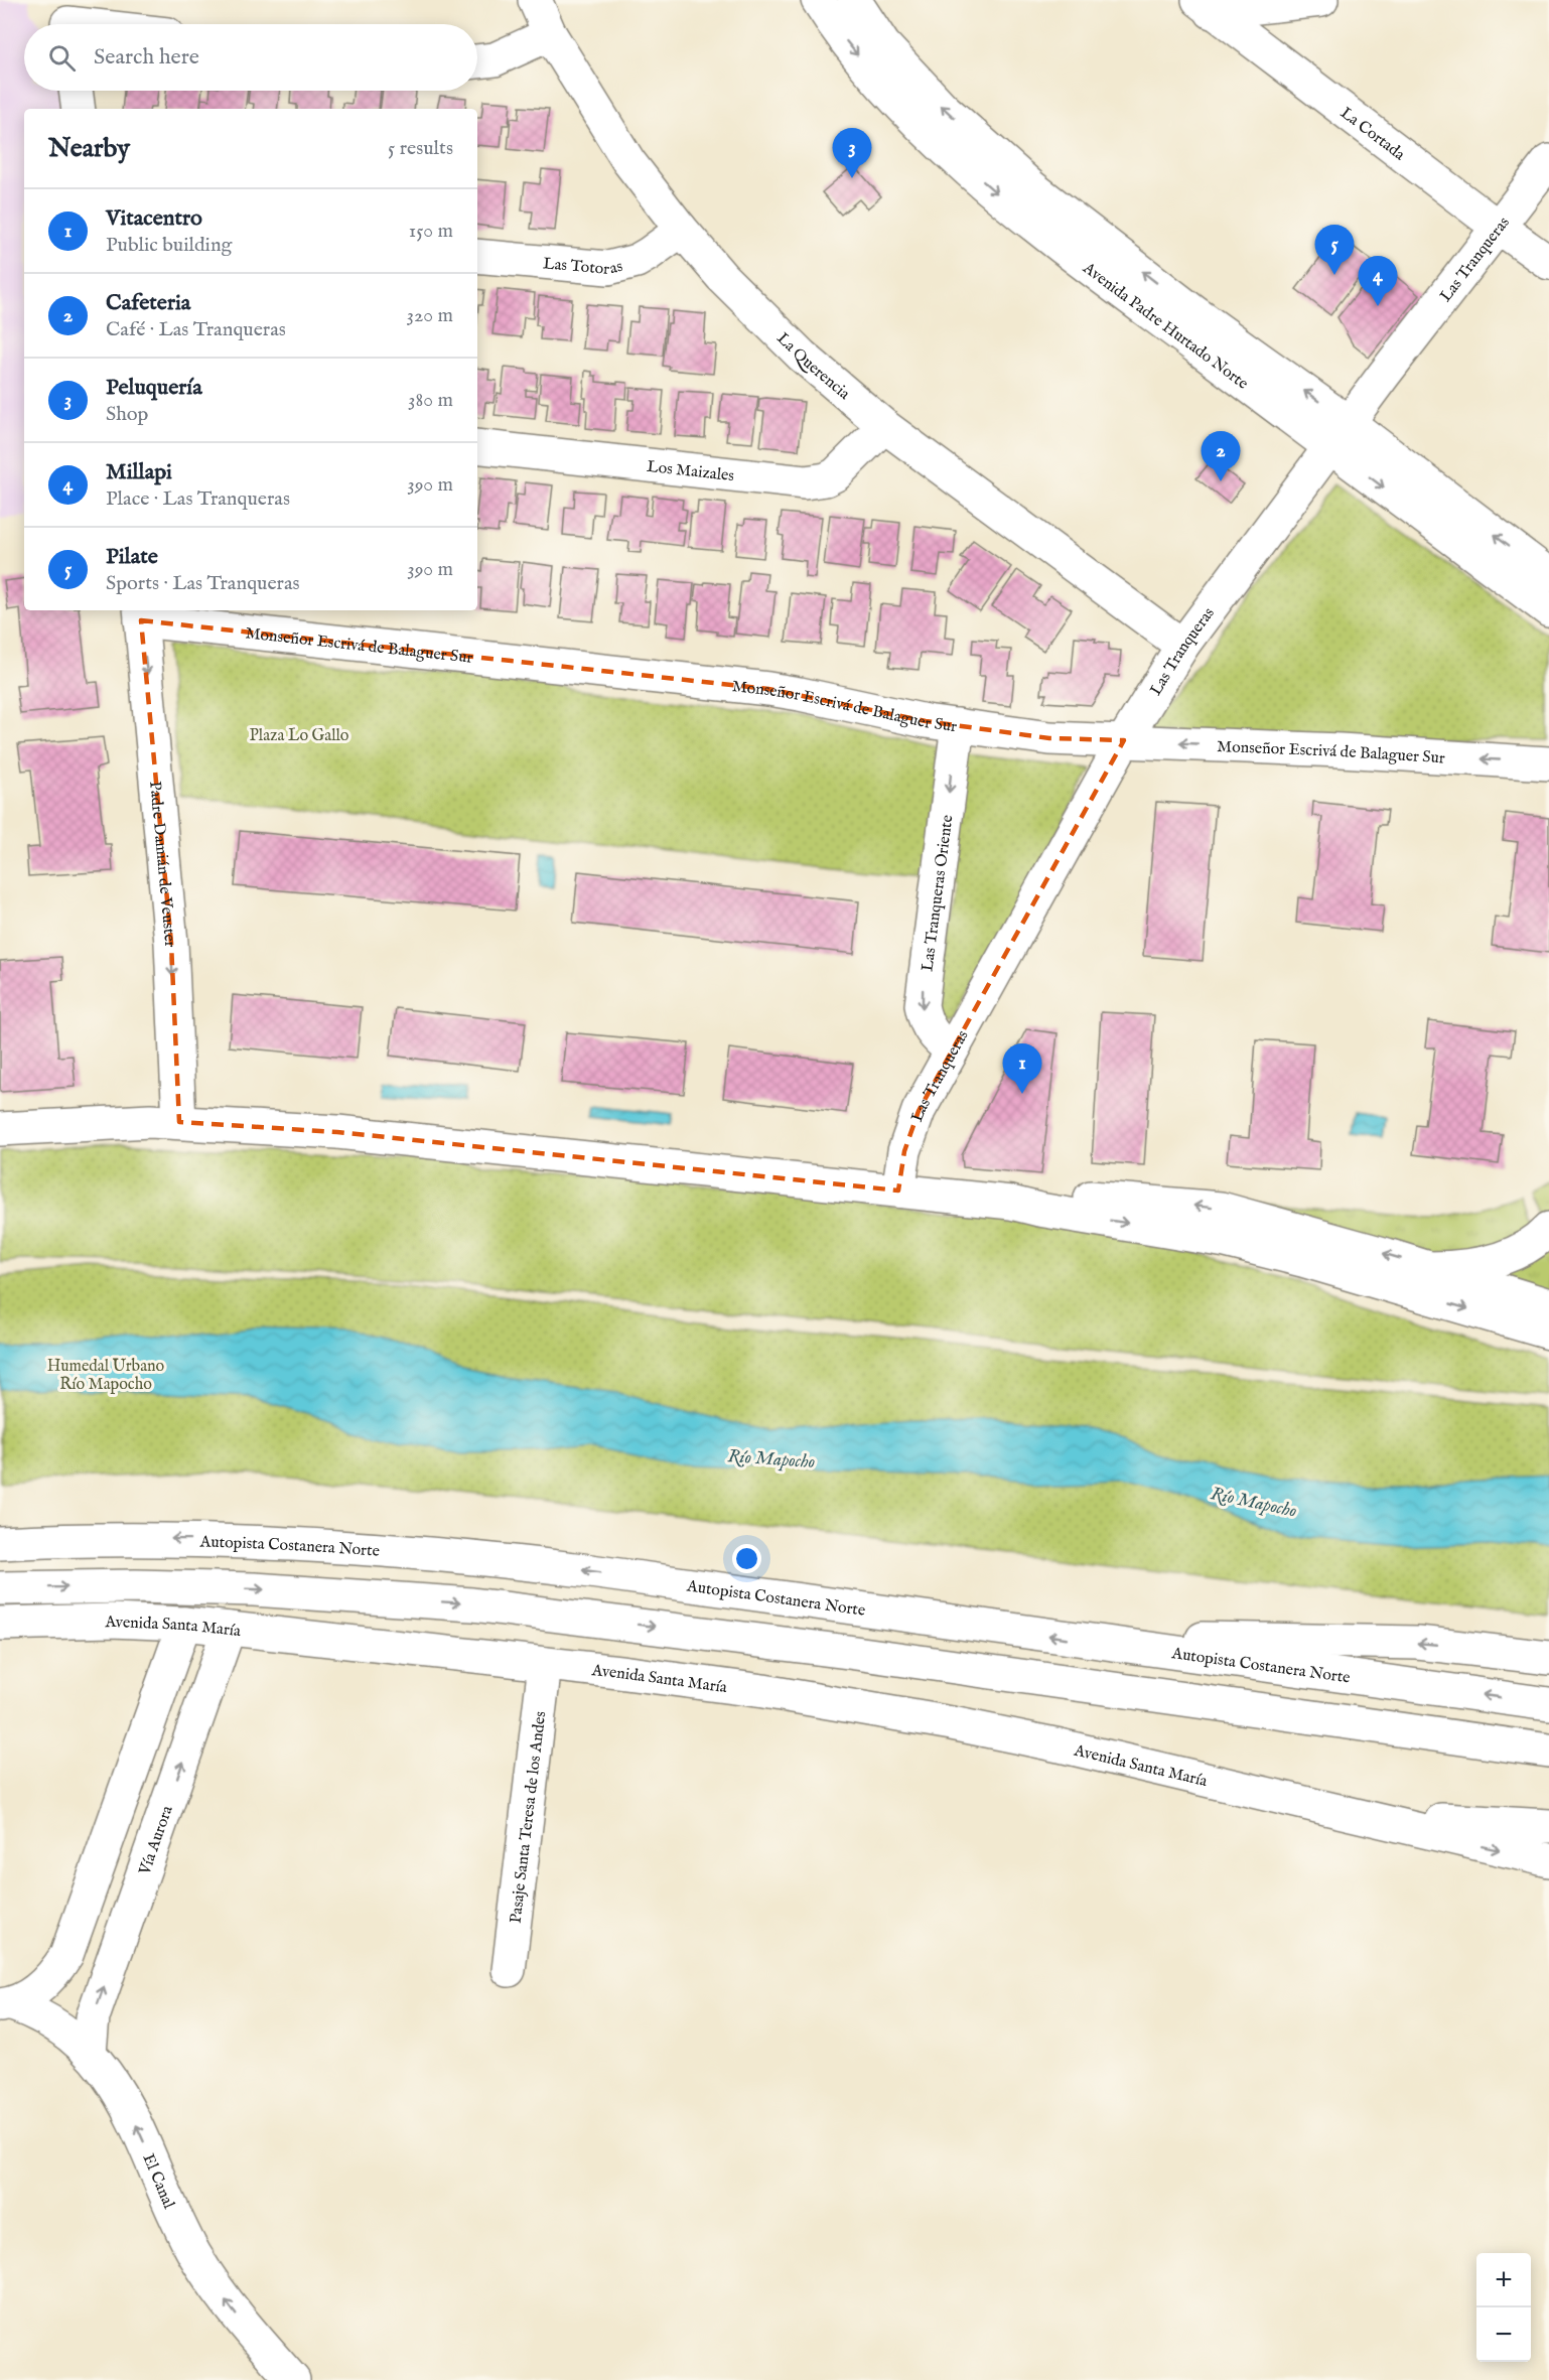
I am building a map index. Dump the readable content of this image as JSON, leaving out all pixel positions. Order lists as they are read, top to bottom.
{
  "streets": {
    "main road": [
      "La Cortada",
      "Las Tranqueras",
      "Las Totoras",
      "Avenida Padre Hurtado Norte",
      "La Querencia",
      "Los Maizales",
      "Monseñor Escrivá de Balaguer Sur",
      "Padre Damián de Veuster",
      "Las Tranqueras Oriente",
      "Autopista Costanera Norte",
      "Avenida Santa María",
      "Pasaje Santa Teresa de los Andes",
      "Vía Aurora",
      "El Canal"
    ]
  },
  "crossings": [
    ["La Cortada", "Las Tranqueras"],
    ["Las Tranqueras", "Avenida Padre Hurtado Norte"],
    ["Las Tranqueras", "La Querencia"],
    ["Las Tranqueras", "Monseñor Escrivá de Balaguer Sur"],
    ["Las Tranqueras", "Las Tranqueras Oriente"],
    ["Las Totoras", "La Querencia"],
    ["La Querencia", "Los Maizales"],
    ["Monseñor Escrivá de Balaguer Sur", "Padre Damián de Veuster"],
    ["Monseñor Escrivá de Balaguer Sur", "Las Tranqueras Oriente"],
    ["Avenida Santa María", "Pasaje Santa Teresa de los Andes"],
    ["Avenida Santa María", "Vía Aurora"],
    ["Vía Aurora", "El Canal"]
  ],
  "one_way": ["Padre Damián de Veuster", "Las Tranqueras Oriente", "El Canal"],
  "water": ["Río Mapocho"],
  "parks": ["Plaza Lo Gallo", "Humedal Urbano Río Mapocho"],
  "page": {
    "search": "Search here",
    "heading": ["Nearby", "5 results"],
    "pins": [
      "3",
      "5",
      "4",
      "2",
      "1"
    ],
    "list": [
      {
        "mark": "1",
        "name": "Vitacentro",
        "note": "Public building",
        "value": "150 m"
      },
      {
        "mark": "2",
        "name": "Cafeteria",
        "note": "Café · Las Tranqueras",
        "value": "320 m"
      },
      {
        "mark": "3",
        "name": "Peluquería",
        "note": "Shop",
        "value": "380 m"
      },
      {
        "mark": "4",
        "name": "Millapi",
        "note": "Place · Las Tranqueras",
        "value": "390 m"
      },
      {
        "mark": "5",
        "name": "Pilate",
        "note": "Sports · Las Tranqueras",
        "value": "390 m"
      }
    ],
    "map_buttons": ["+", "−"]
  }
}
